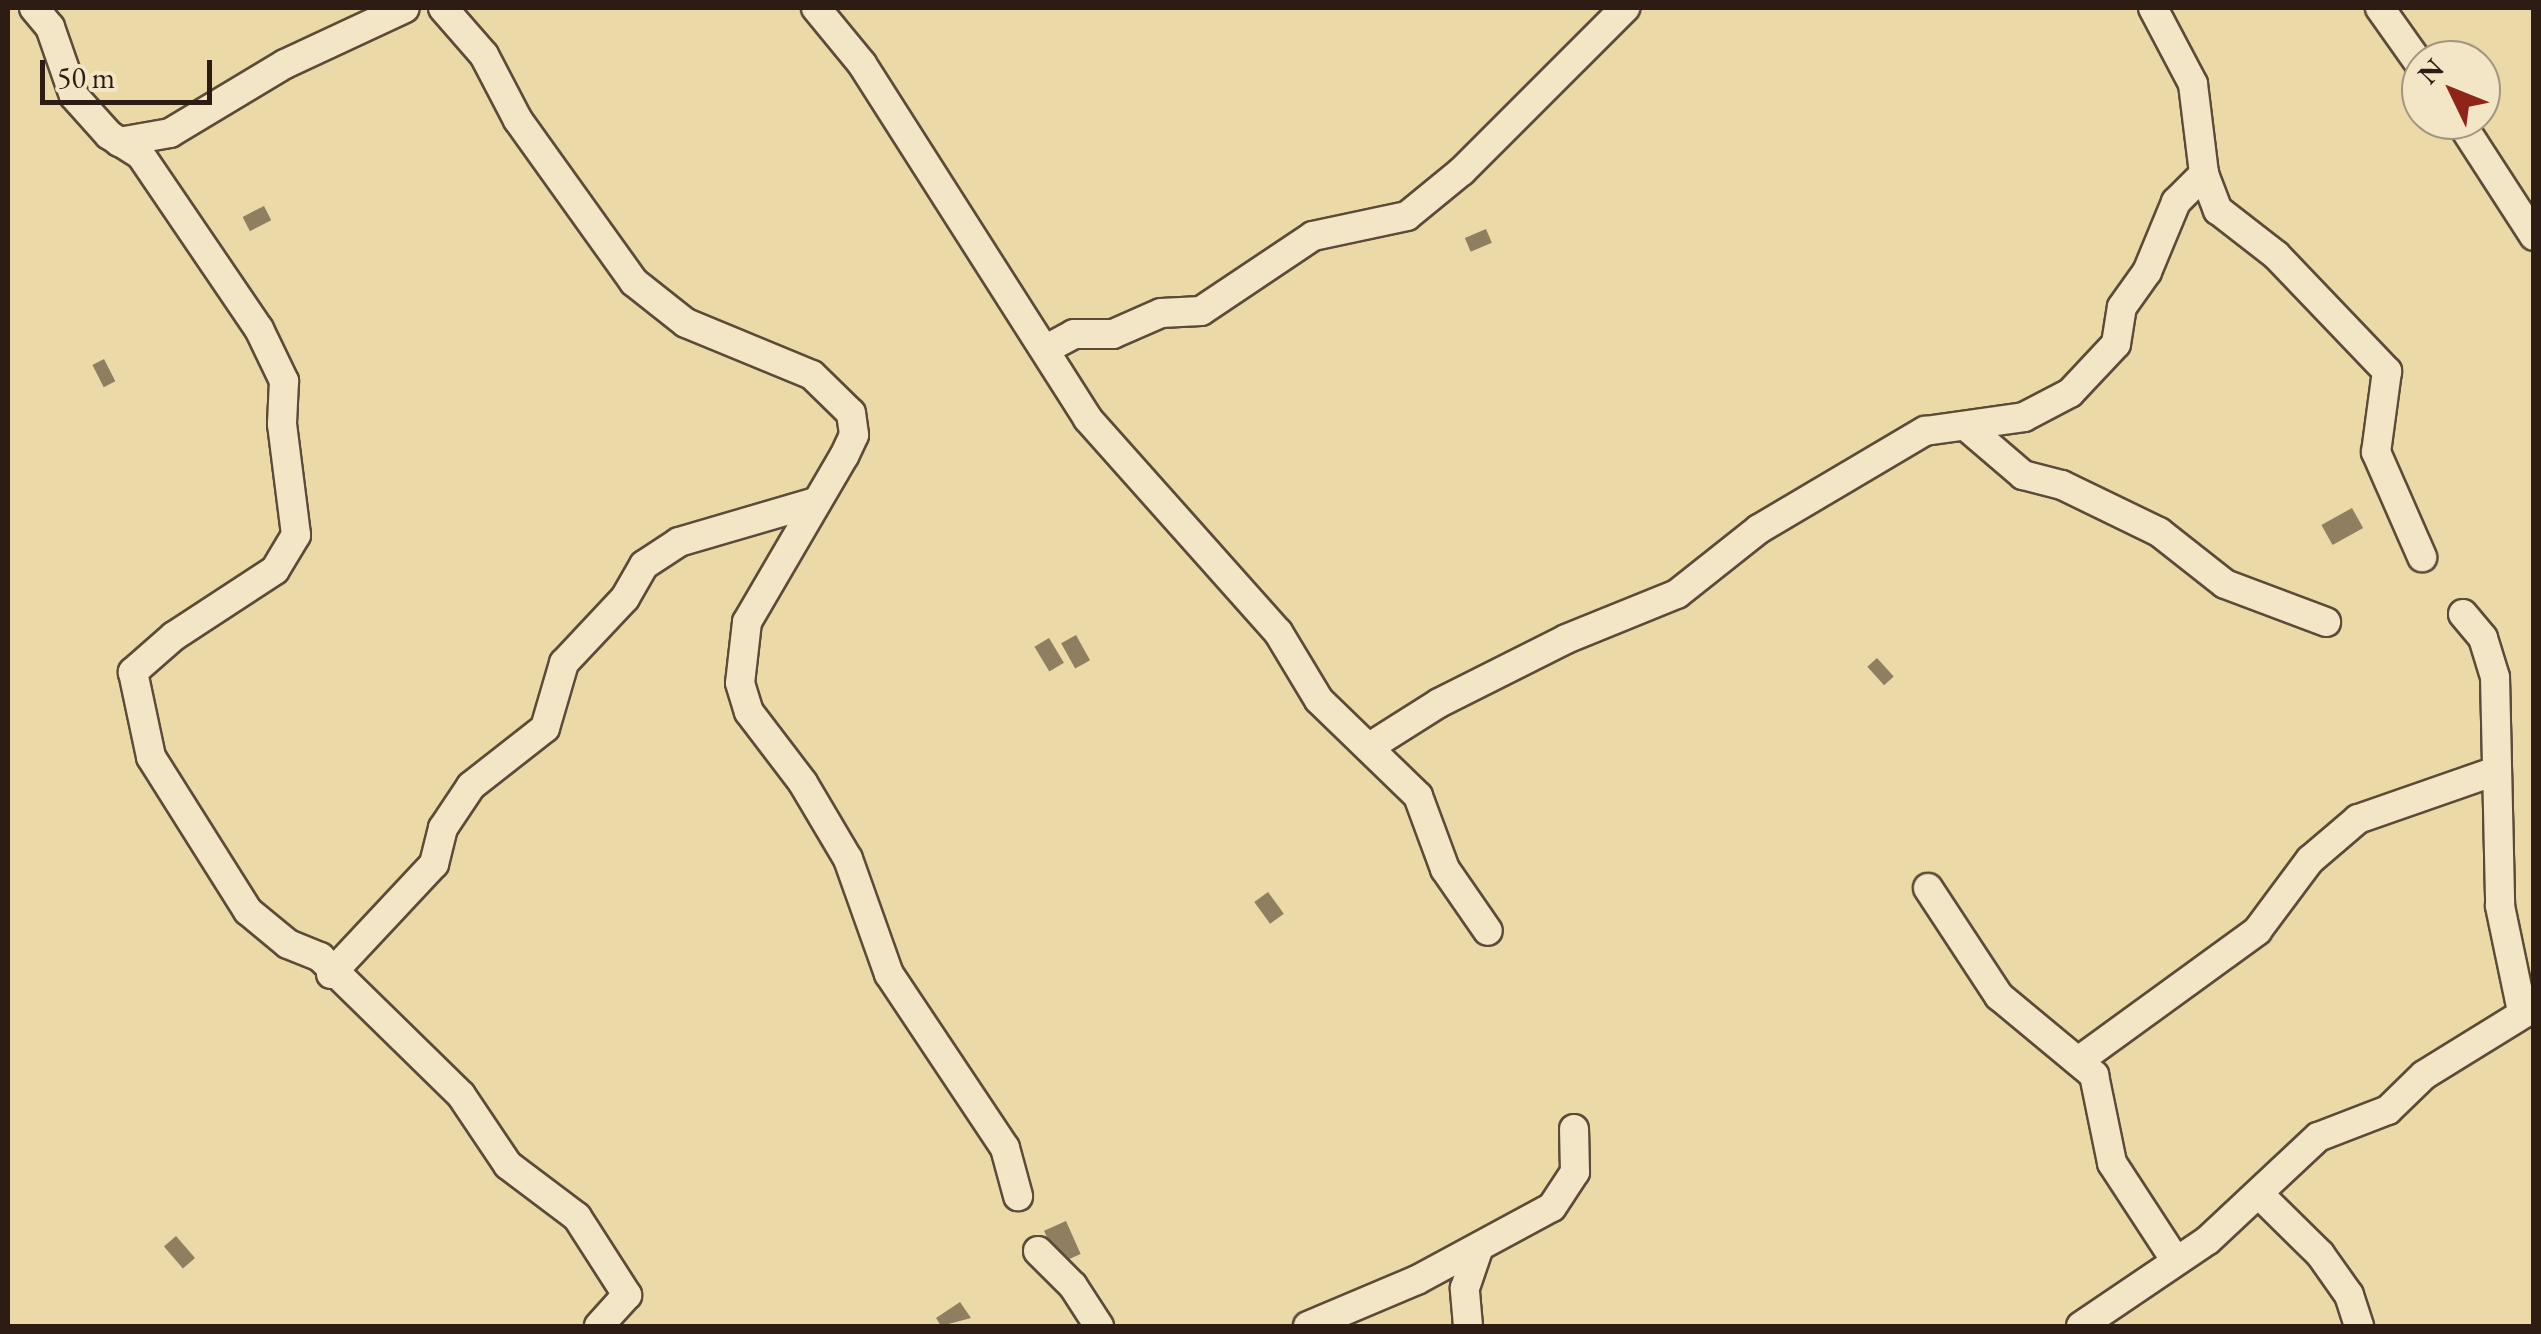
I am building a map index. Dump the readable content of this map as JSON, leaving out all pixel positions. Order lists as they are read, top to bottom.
{
  "scale_bar": "50 m",
  "north": "top left"
}
